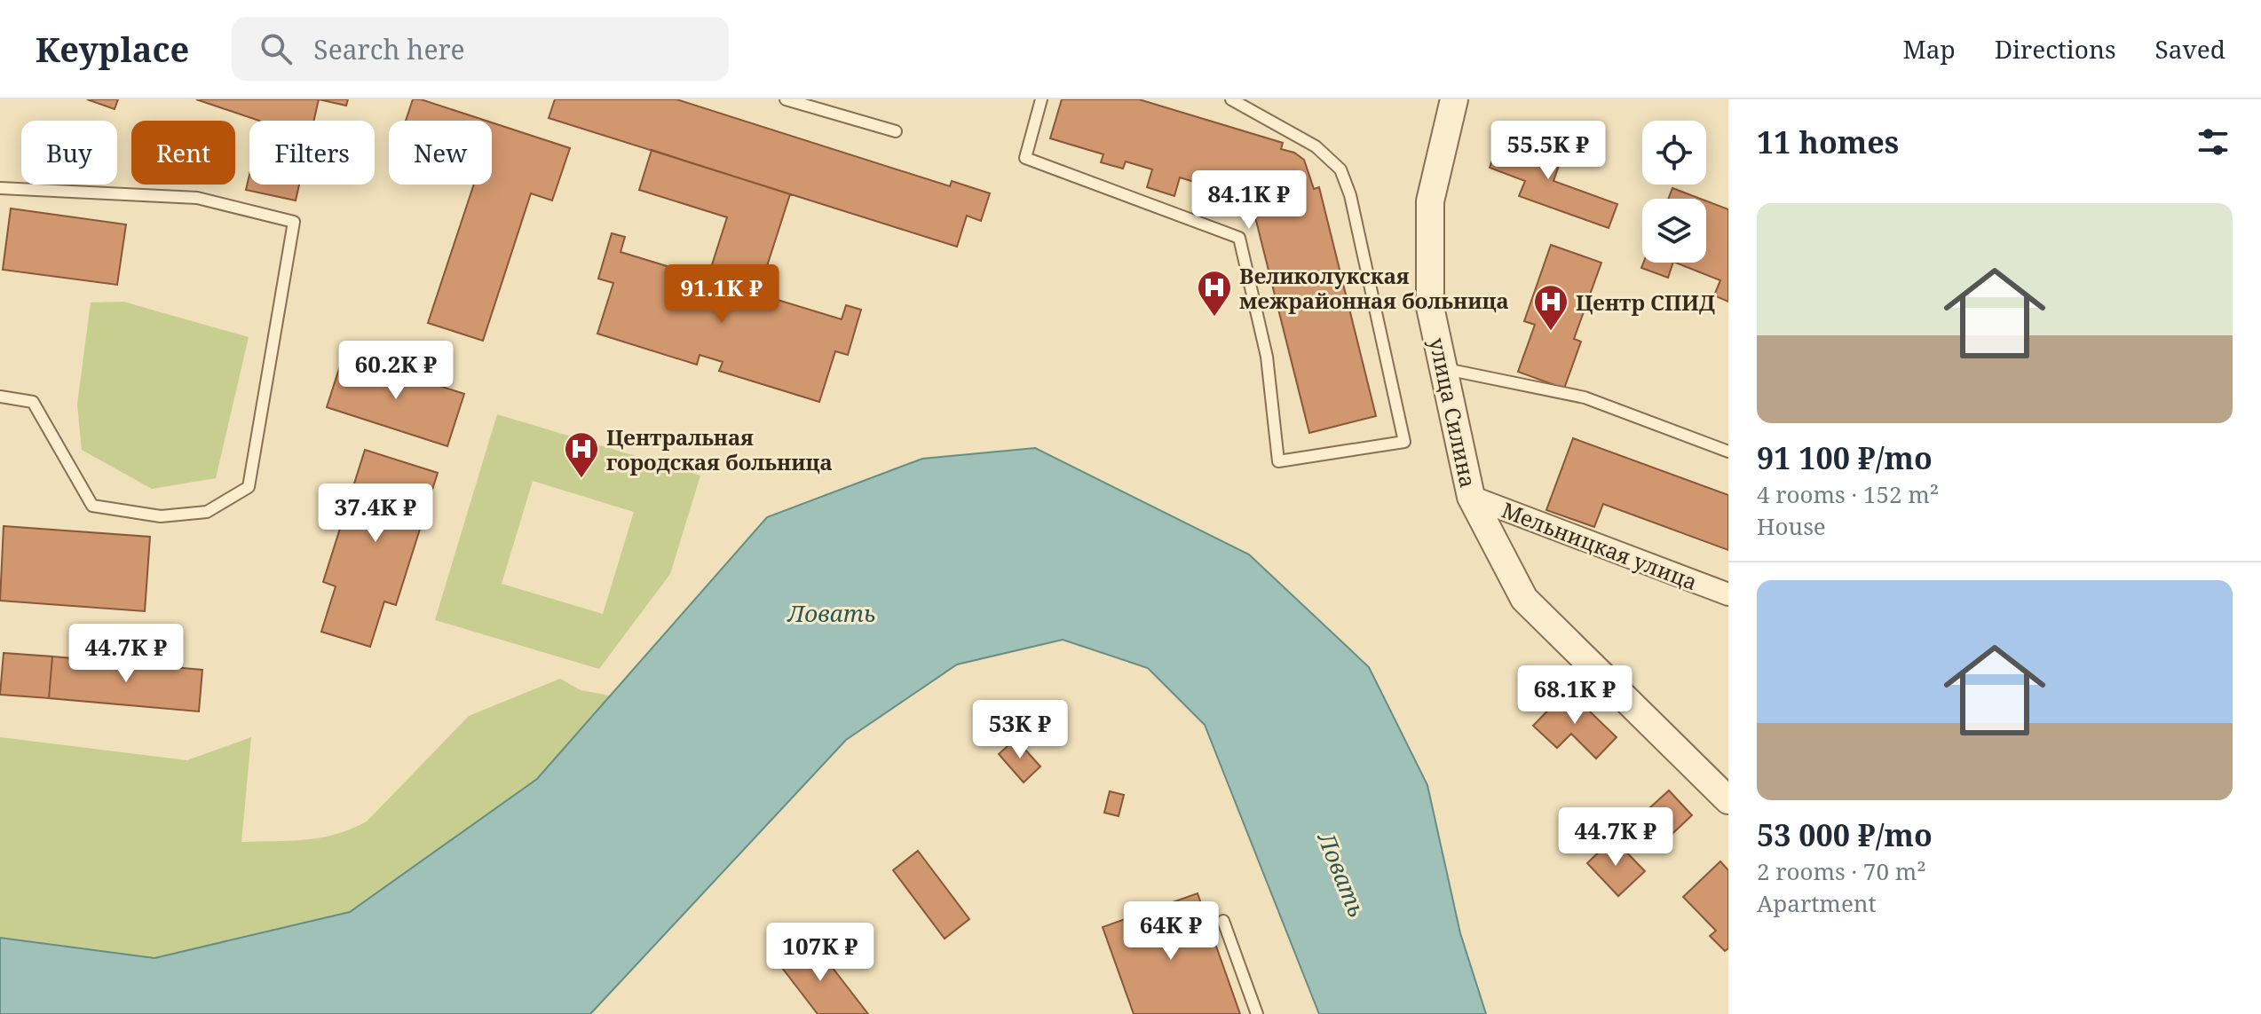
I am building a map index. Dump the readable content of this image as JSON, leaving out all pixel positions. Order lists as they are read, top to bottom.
{
  "streets": {
    "street": ["улица Силина", "Мельницкая улица"]
  },
  "crossings": [
    ["улица Силина", "Мельницкая улица"]
  ],
  "water": ["Ловать"],
  "places": {
    "hospital": ["Великолукская межрайонная больница", "Центр СПИД", "Центральная городская больница"]
  },
  "page": {
    "header": "Keyplace",
    "search": "Search here",
    "nav": ["Map", "Directions", "Saved"],
    "heading": "11 homes",
    "price": [
      "55.5K ₽",
      "84.1K ₽",
      "91.1K ₽",
      "60.2K ₽",
      "37.4K ₽",
      "44.7K ₽",
      "68.1K ₽",
      "53K ₽",
      "44.7K ₽",
      "64K ₽",
      "107K ₽"
    ],
    "chip": [
      "Buy",
      "Rent",
      "Filters",
      "New"
    ],
    "list": [
      {
        "name": "91 100 ₽/mo",
        "note": "4 rooms · 152 m² · House"
      },
      {
        "name": "53 000 ₽/mo",
        "note": "2 rooms · 70 m² · Apartment"
      }
    ]
  }
}
